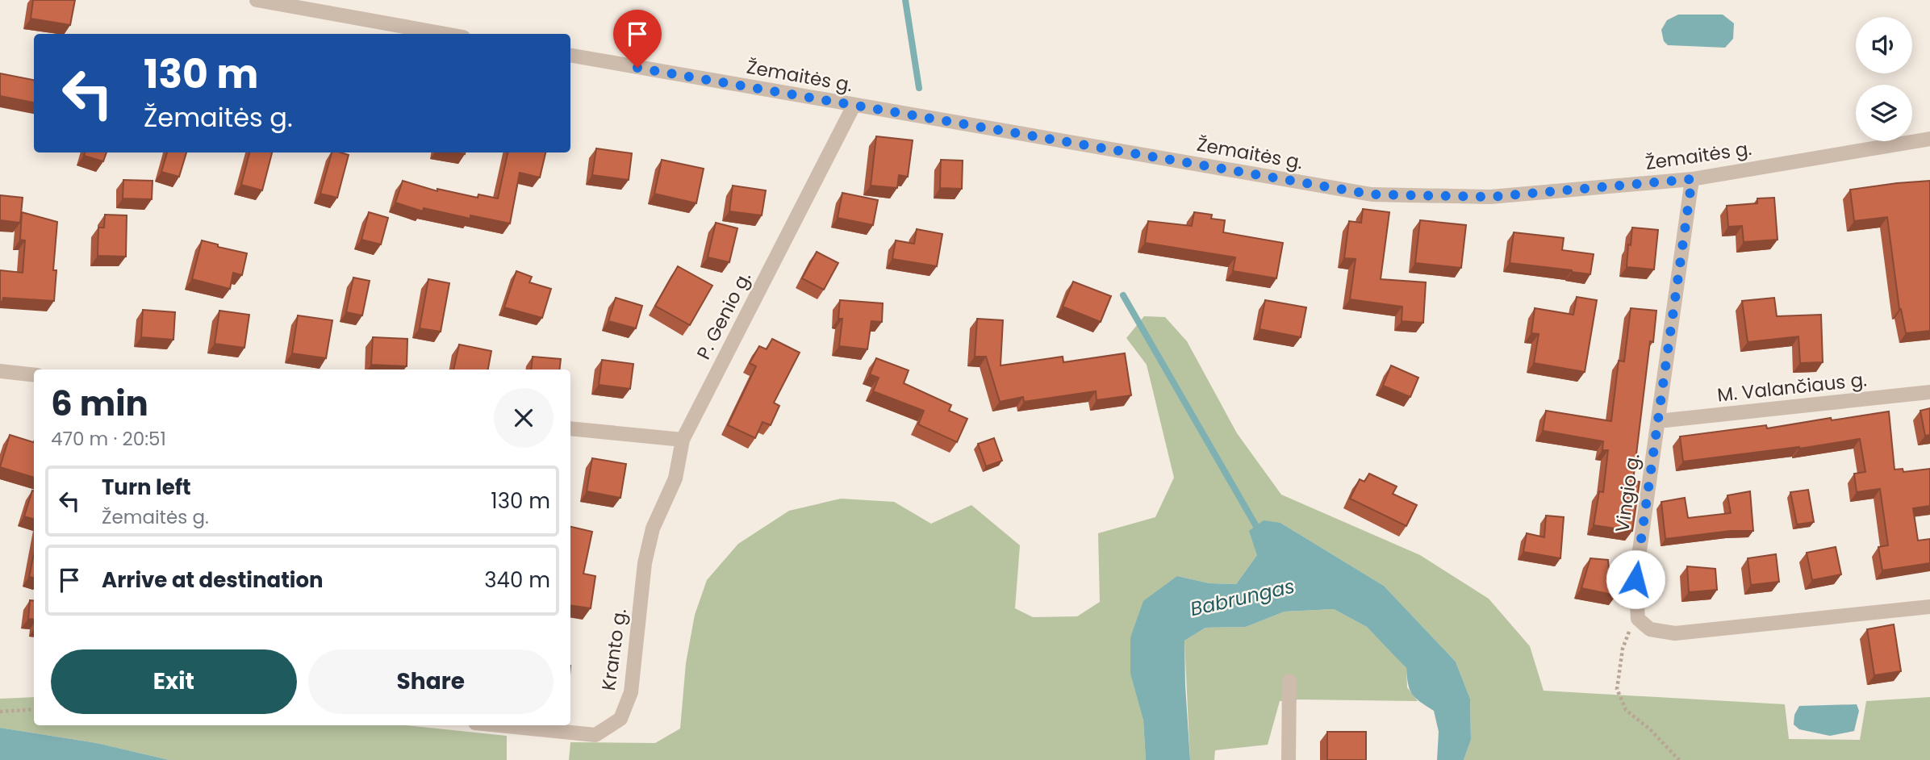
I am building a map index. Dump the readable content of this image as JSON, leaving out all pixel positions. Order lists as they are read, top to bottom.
{
  "streets": {
    "street": [
      "Žemaitės g.",
      "P. Genio g.",
      "M. Valančiaus g.",
      "Vingio g.",
      "Kranto g."
    ]
  },
  "crossings": [
    ["Žemaitės g.", "P. Genio g."],
    ["Žemaitės g.", "Vingio g."],
    ["P. Genio g.", "Kranto g."],
    ["M. Valančiaus g.", "Vingio g."]
  ],
  "water": ["Babrungas"],
  "page": {
    "turn": ["130 m", "Žemaitės g."],
    "heading": ["6 min", "470 m · 20:51"],
    "list": [
      {
        "name": "Turn left",
        "note": "Žemaitės g.",
        "value": "130 m"
      },
      {
        "name": "Arrive at destination",
        "value": "340 m"
      }
    ],
    "buttons": ["Exit", "Share"]
  }
}
